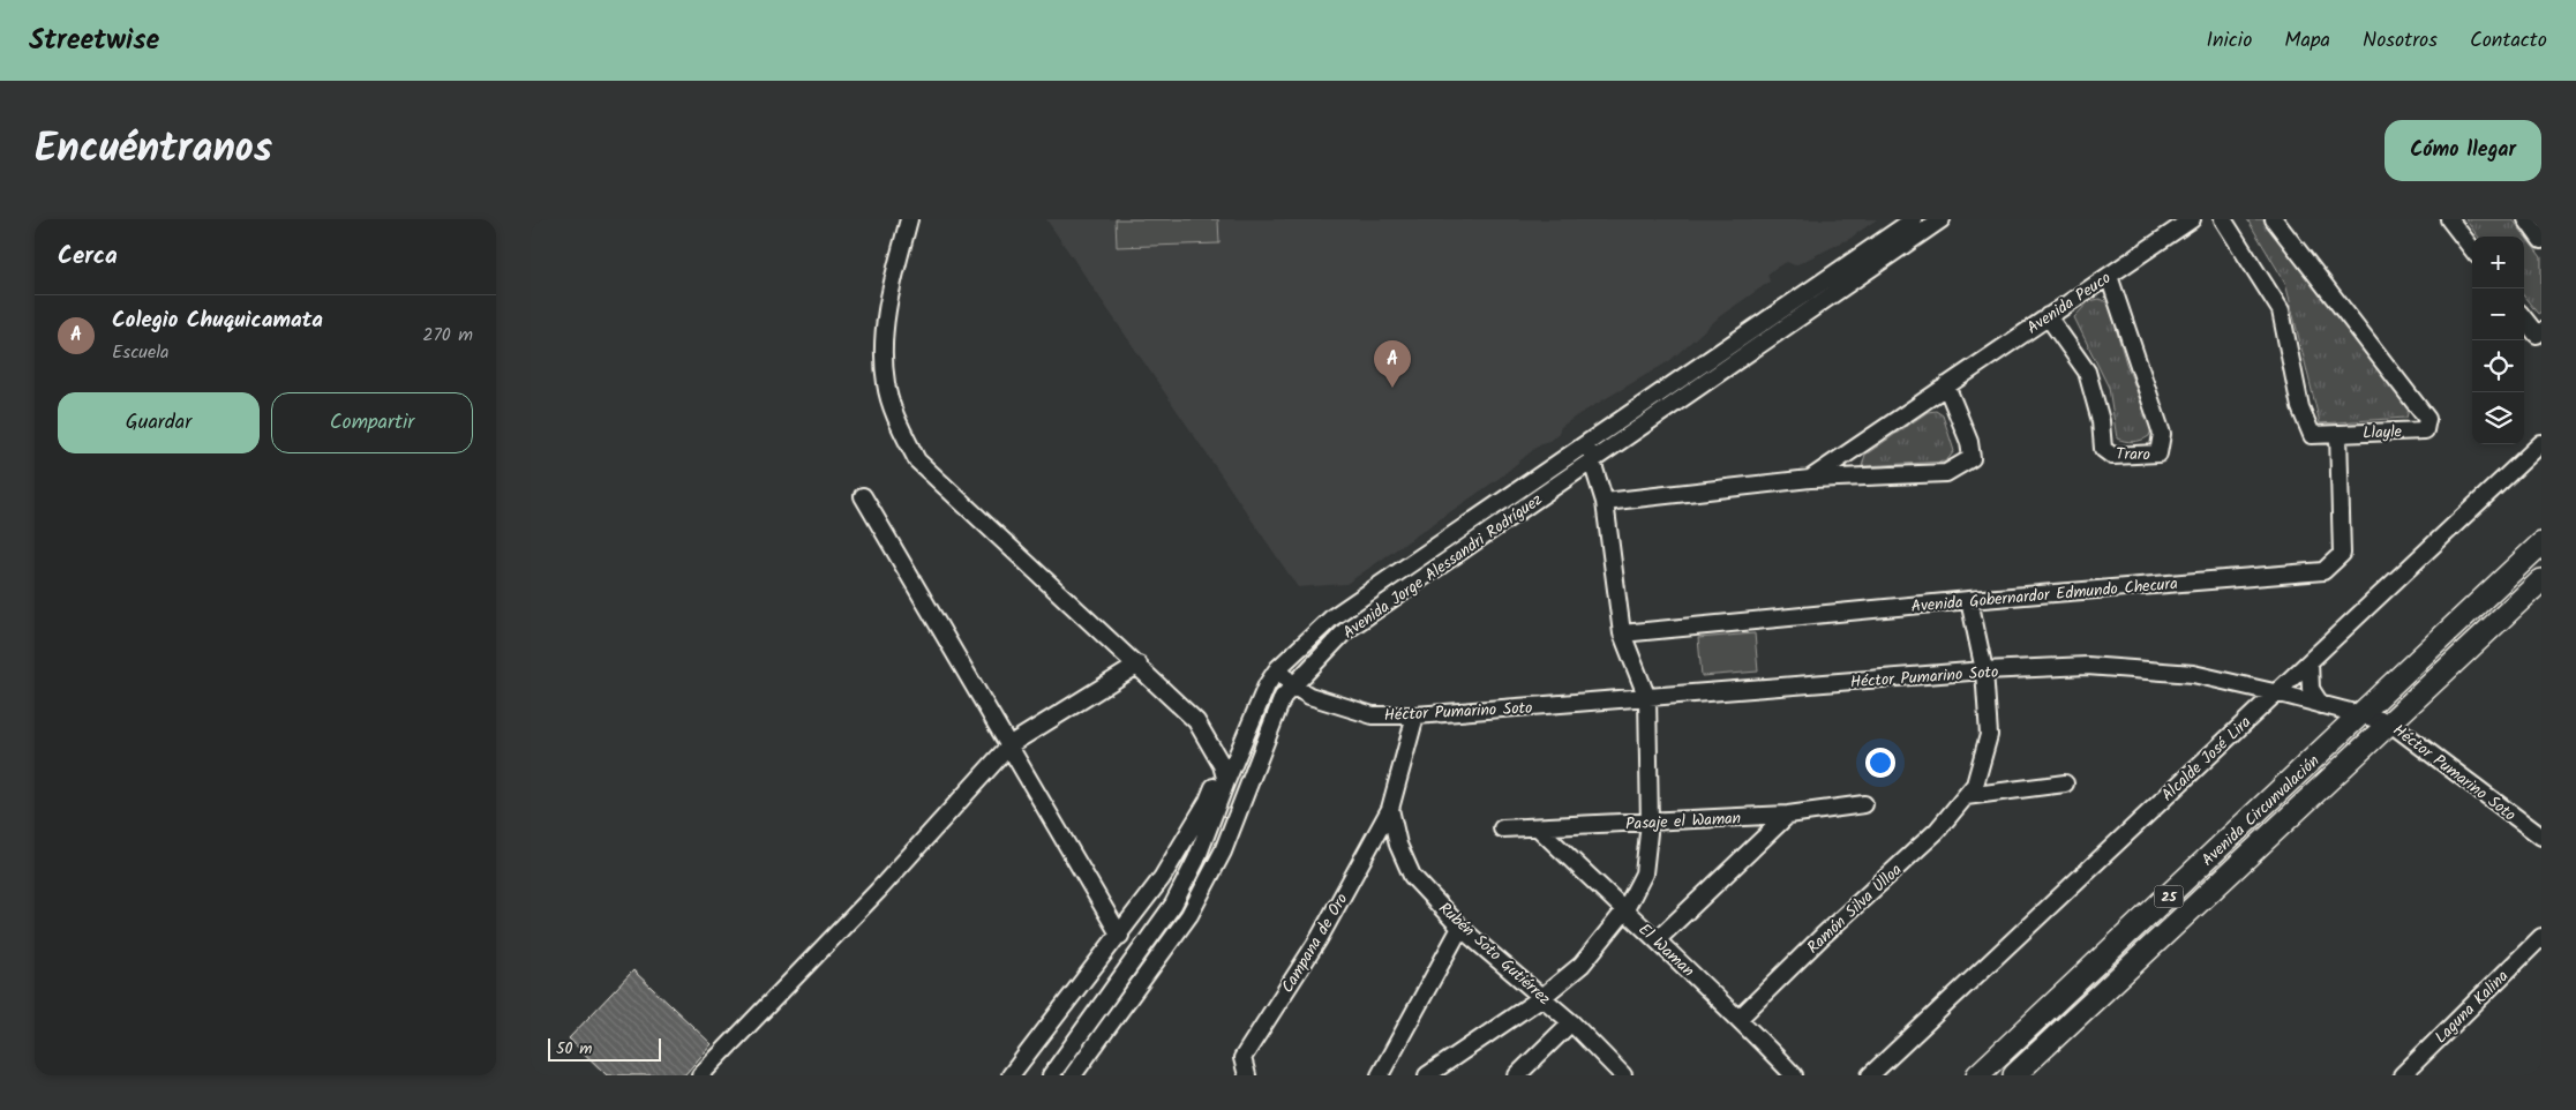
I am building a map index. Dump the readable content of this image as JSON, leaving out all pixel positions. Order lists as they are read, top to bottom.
{
  "streets": {
    "highway": ["Avenida Circunvalación", "25"],
    "street": [
      "Avenida Peuco",
      "Llayle",
      "Traro",
      "Avenida Jorge Alessandri Rodríguez",
      "Avenida Gobernardor Edmundo Checura",
      "Héctor Pumarino Soto",
      "Alcalde José Lira",
      "Pasaje el Waman",
      "Ramón Silva Ulloa",
      "Campana de Oro",
      "El Waman",
      "Rubén Soto Gutiérrez",
      "Laguna Kalina"
    ]
  },
  "crossings": [
    ["Avenida Peuco", "Traro"],
    ["Llayle", "Avenida Gobernardor Edmundo Checura"],
    ["Avenida Jorge Alessandri Rodríguez", "Héctor Pumarino Soto"],
    ["Avenida Gobernardor Edmundo Checura", "Ramón Silva Ulloa"],
    ["Héctor Pumarino Soto", "Alcalde José Lira"],
    ["Héctor Pumarino Soto", "Avenida Circunvalación"],
    ["Héctor Pumarino Soto", "Ramón Silva Ulloa"],
    ["Héctor Pumarino Soto", "Rubén Soto Gutiérrez"],
    ["Pasaje el Waman", "El Waman"],
    ["Ramón Silva Ulloa", "El Waman"],
    ["Campana de Oro", "Rubén Soto Gutiérrez"]
  ],
  "scale_bar": "50 m",
  "page": {
    "header": "Streetwise",
    "nav": [
      "Inicio",
      "Mapa",
      "Nosotros",
      "Contacto"
    ],
    "title": "Encuéntranos",
    "buttons": [
      "Cómo llegar",
      ["Guardar", "Compartir"]
    ],
    "heading": "Cerca",
    "map_buttons": ["+", "−"],
    "list": [
      {
        "mark": "A",
        "name": "Colegio Chuquicamata",
        "note": "Escuela",
        "value": "270 m"
      }
    ],
    "pins": "A",
    "scale": "50 m"
  }
}
